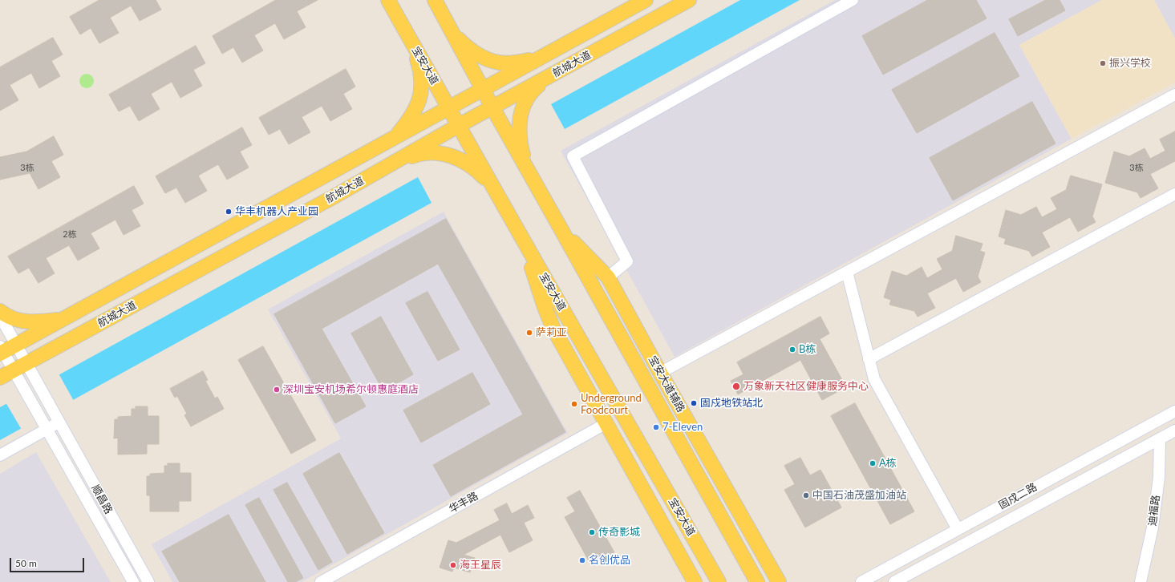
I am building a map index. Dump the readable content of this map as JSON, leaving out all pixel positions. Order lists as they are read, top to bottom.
{
  "streets": {
    "main road": ["航城大道", "宝安大道", "宝安大道辅路"],
    "street": [
      "固戍二路",
      "顺昌路",
      "华丰路",
      "迪福路"
    ]
  },
  "crossings": [
    ["航城大道", "宝安大道"],
    ["航城大道", "顺昌路"],
    ["固戍二路", "迪福路"]
  ],
  "places": [
    "振兴学校",
    "华丰机器人产业园",
    "萨莉亚",
    "B栋",
    "万象新天社区健康服务中心",
    "深圳宝安机场希尔顿惠庭酒店",
    "固戍地铁站北",
    "Underground Foodcourt",
    "7-Eleven",
    "A栋",
    "中国石油茂盛加油站",
    "传奇影城",
    "名创优品",
    "海王星辰"
  ],
  "house_numbers": ["3栋", "3栋", "2栋"],
  "scale_bar": "50 m"
}
